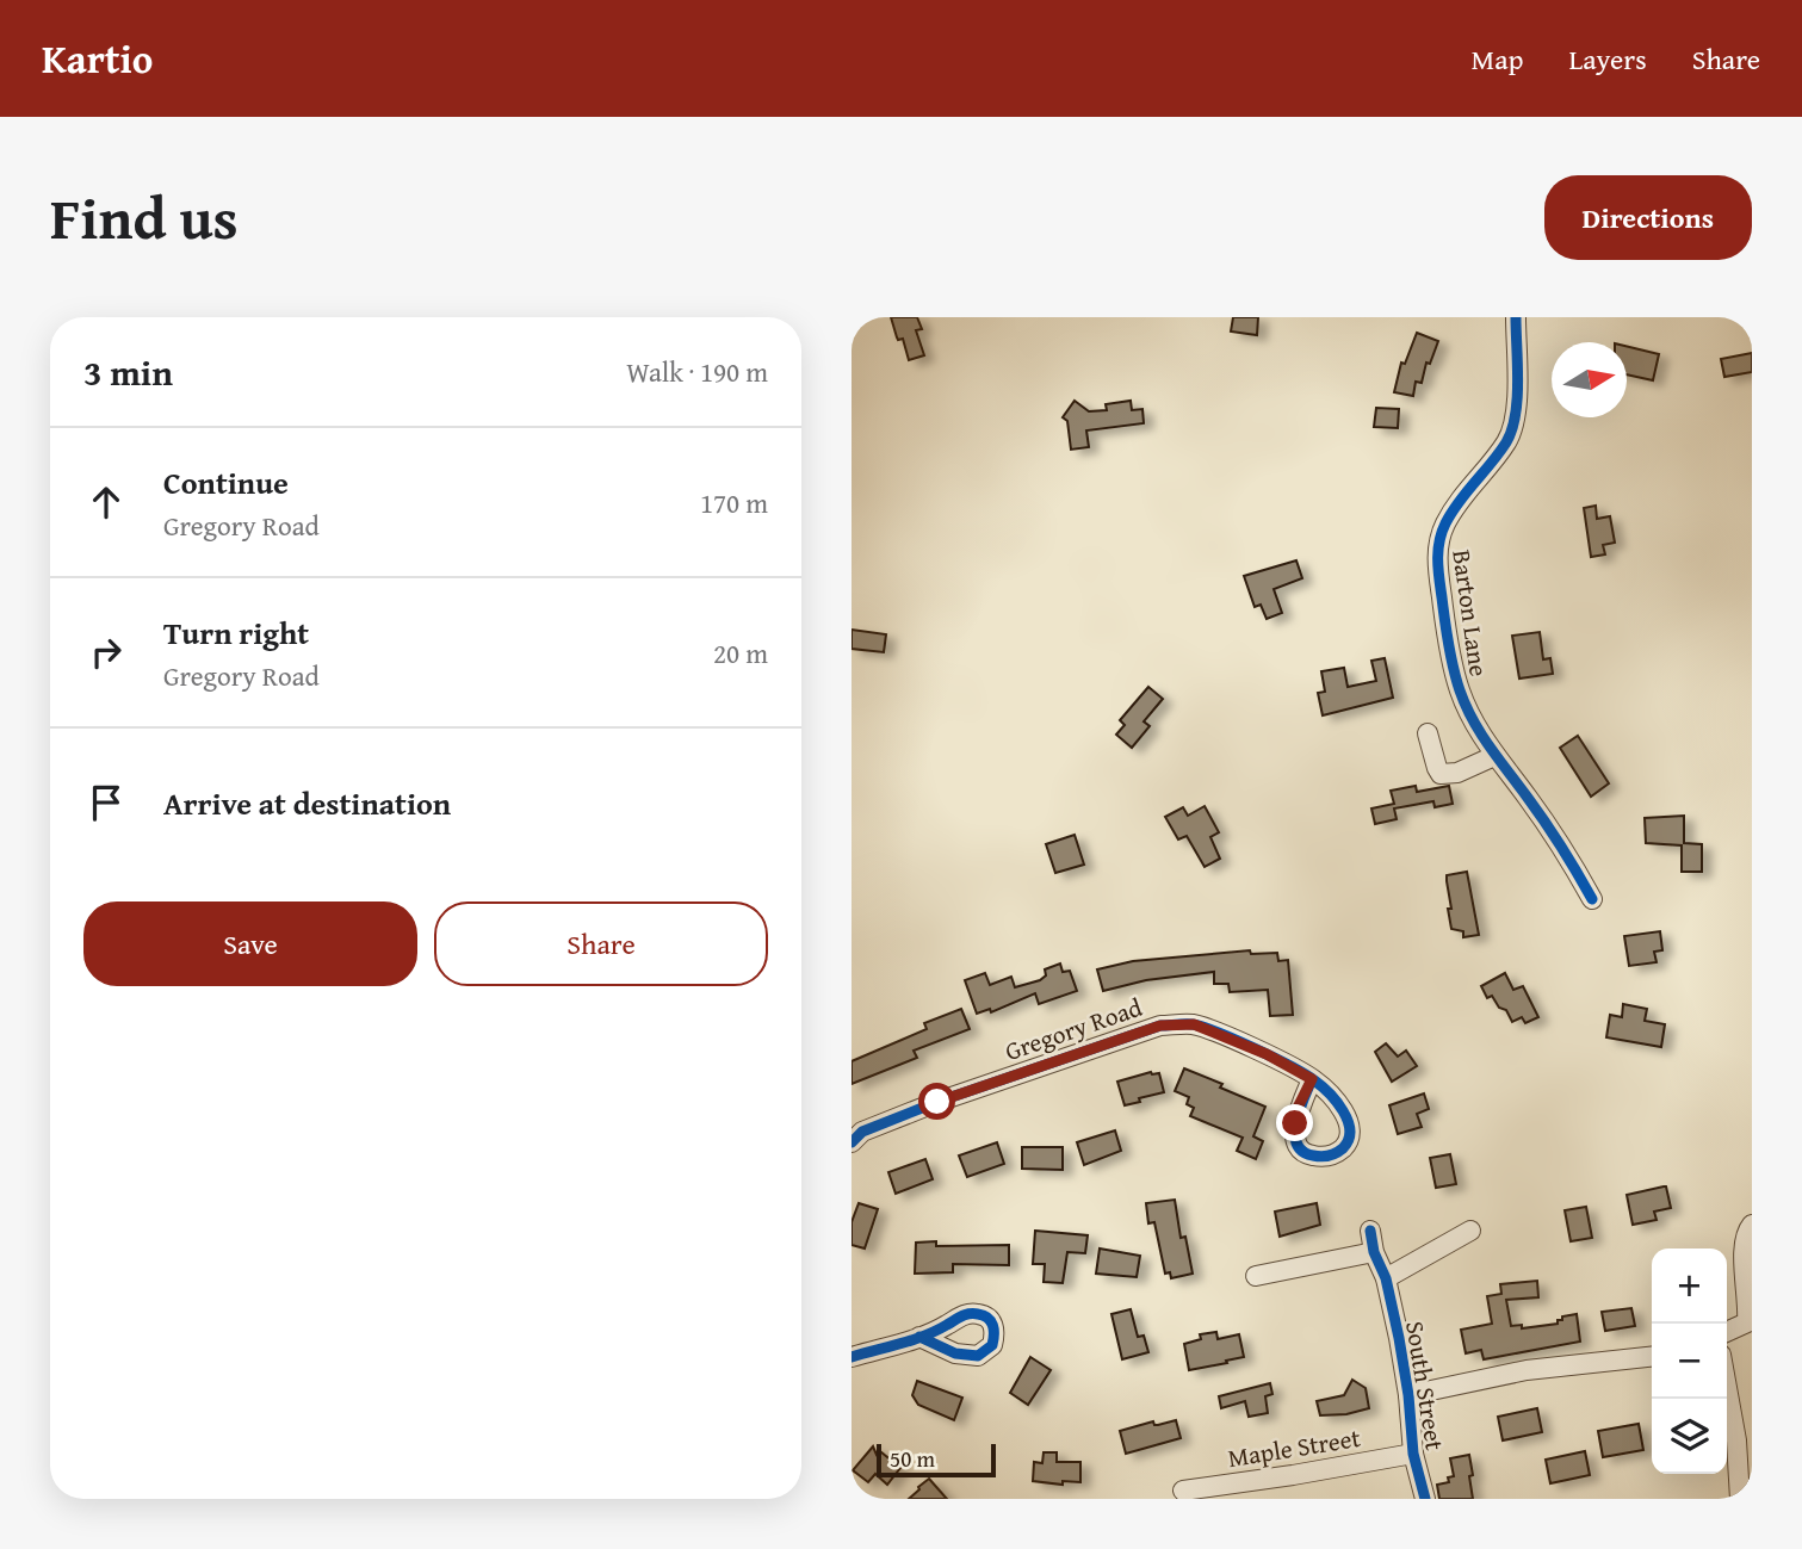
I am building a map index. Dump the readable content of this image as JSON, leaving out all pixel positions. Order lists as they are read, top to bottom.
{
  "streets": {
    "street": [
      "Barton Lane",
      "Gregory Road",
      "South Street",
      "Maple Street"
    ]
  },
  "crossings": [
    ["South Street", "Maple Street"]
  ],
  "scale_bar": "50 m",
  "north": "right",
  "page": {
    "header": "Kartio",
    "nav": ["Map", "Layers", "Share"],
    "title": "Find us",
    "buttons": [
      "Directions",
      ["Save", "Share"]
    ],
    "heading": ["3 min", "Walk · 190 m"],
    "list": [
      ["Continue", "Gregory Road", "170 m"],
      ["Turn right", "Gregory Road", "20 m"],
      "Arrive at destination"
    ],
    "map_buttons": ["+", "−"],
    "scale": "50 m"
  }
}
